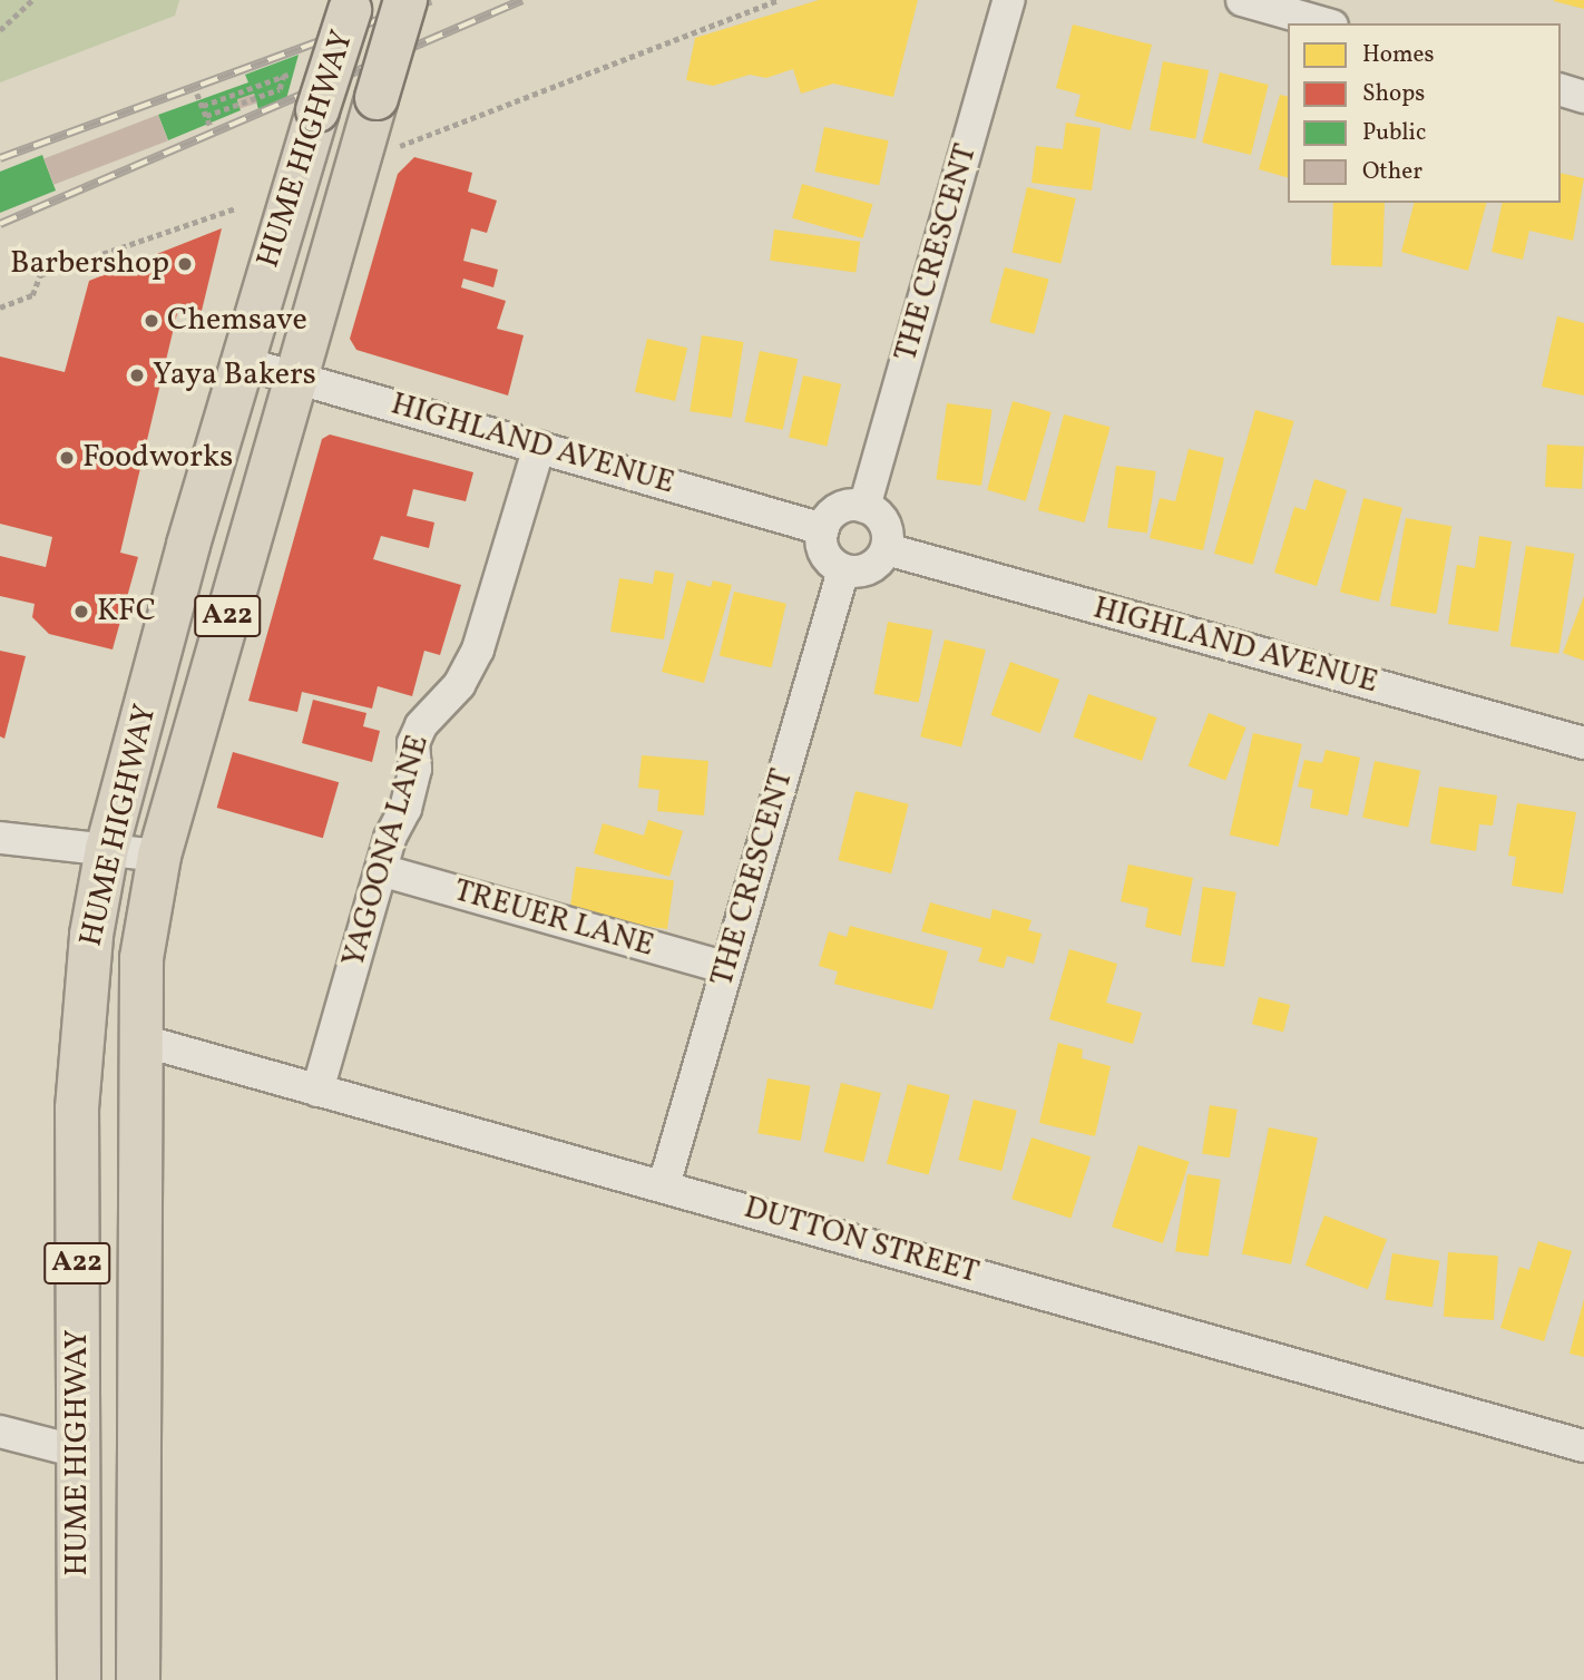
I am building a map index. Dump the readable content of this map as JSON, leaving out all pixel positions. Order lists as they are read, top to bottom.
{
  "streets": {
    "highway": ["HUME HIGHWAY", "A22"],
    "street": [
      "THE CRESCENT",
      "HIGHLAND AVENUE",
      "YAGOONA LANE",
      "TREUER LANE",
      "DUTTON STREET"
    ]
  },
  "crossings": [
    ["HUME HIGHWAY", "HIGHLAND AVENUE"],
    ["HUME HIGHWAY", "DUTTON STREET"],
    ["THE CRESCENT", "HIGHLAND AVENUE"],
    ["THE CRESCENT", "TREUER LANE"],
    ["THE CRESCENT", "DUTTON STREET"],
    ["HIGHLAND AVENUE", "YAGOONA LANE"],
    ["YAGOONA LANE", "TREUER LANE"],
    ["YAGOONA LANE", "DUTTON STREET"]
  ],
  "places": [
    "Barbershop",
    "Chemsave",
    "Yaya Bakers",
    "Foodworks",
    "KFC"
  ],
  "legend": [
    "Homes",
    "Shops",
    "Public",
    "Other"
  ]
}
